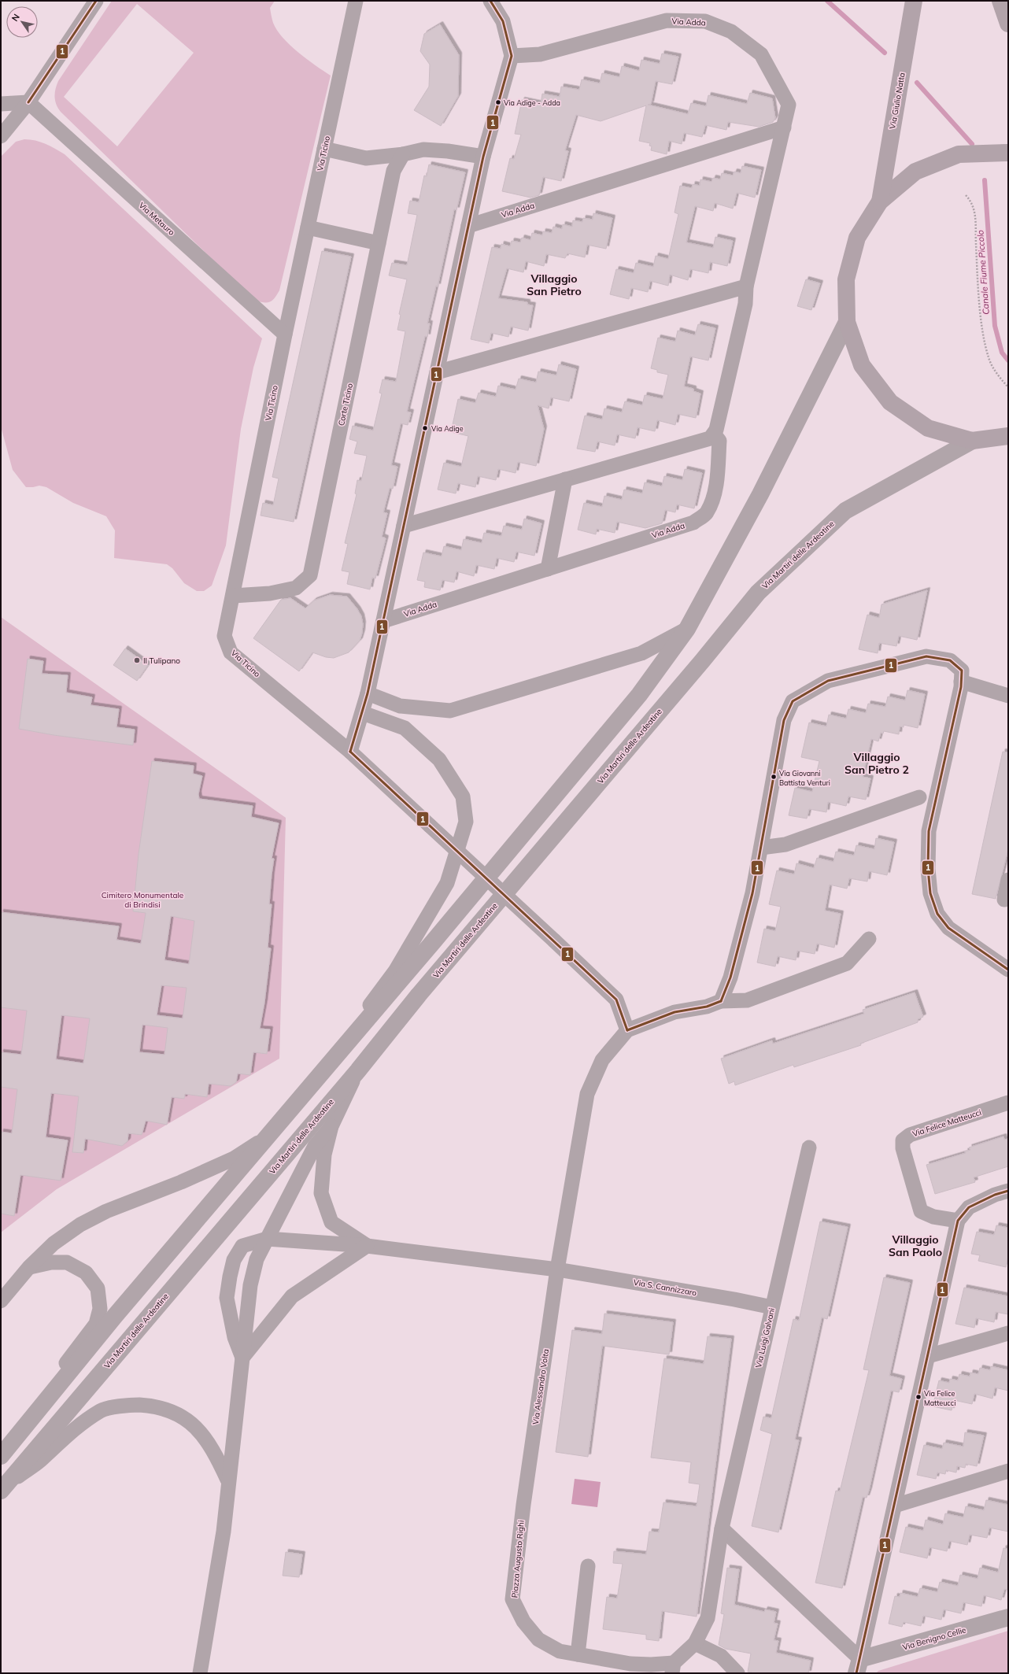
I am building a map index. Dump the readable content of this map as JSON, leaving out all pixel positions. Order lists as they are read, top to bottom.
{
  "streets": {
    "main road": ["Via Giulio Natta"],
    "street": [
      "Via Adda",
      "Via Ticino",
      "Via Metauro",
      "Corte Ticino",
      "Via Martiri delle Ardeatine",
      "Via Felice Matteucci",
      "Via S. Cannizzaro",
      "Via Luigi Galvani",
      "Via Alessandro Volta",
      "Piazza Augusto Righi",
      "Via Benigno Cellie"
    ]
  },
  "crossings": [
    ["Via Ticino", "Via Metauro"],
    ["Via Ticino", "Corte Ticino"],
    ["Via Ticino", "Via Alessandro Volta"],
    ["Via S. Cannizzaro", "Via Luigi Galvani"],
    ["Via S. Cannizzaro", "Via Alessandro Volta"],
    ["Via Alessandro Volta", "Piazza Augusto Righi"]
  ],
  "districts": ["Villaggio San Pietro", "Villaggio San Pietro 2", "Villaggio San Paolo"],
  "water": ["Canale Fiume Piccolo"],
  "parks": ["Cimitero Monumentale di Brindisi"],
  "places": [
    "Via Adige - Adda",
    "Via Adige",
    "Il Tulipano",
    "Via Giovanni Battista Venturi",
    "Via Felice Matteucci"
  ],
  "lines": ["transit line 1"],
  "north": "top left"
}
